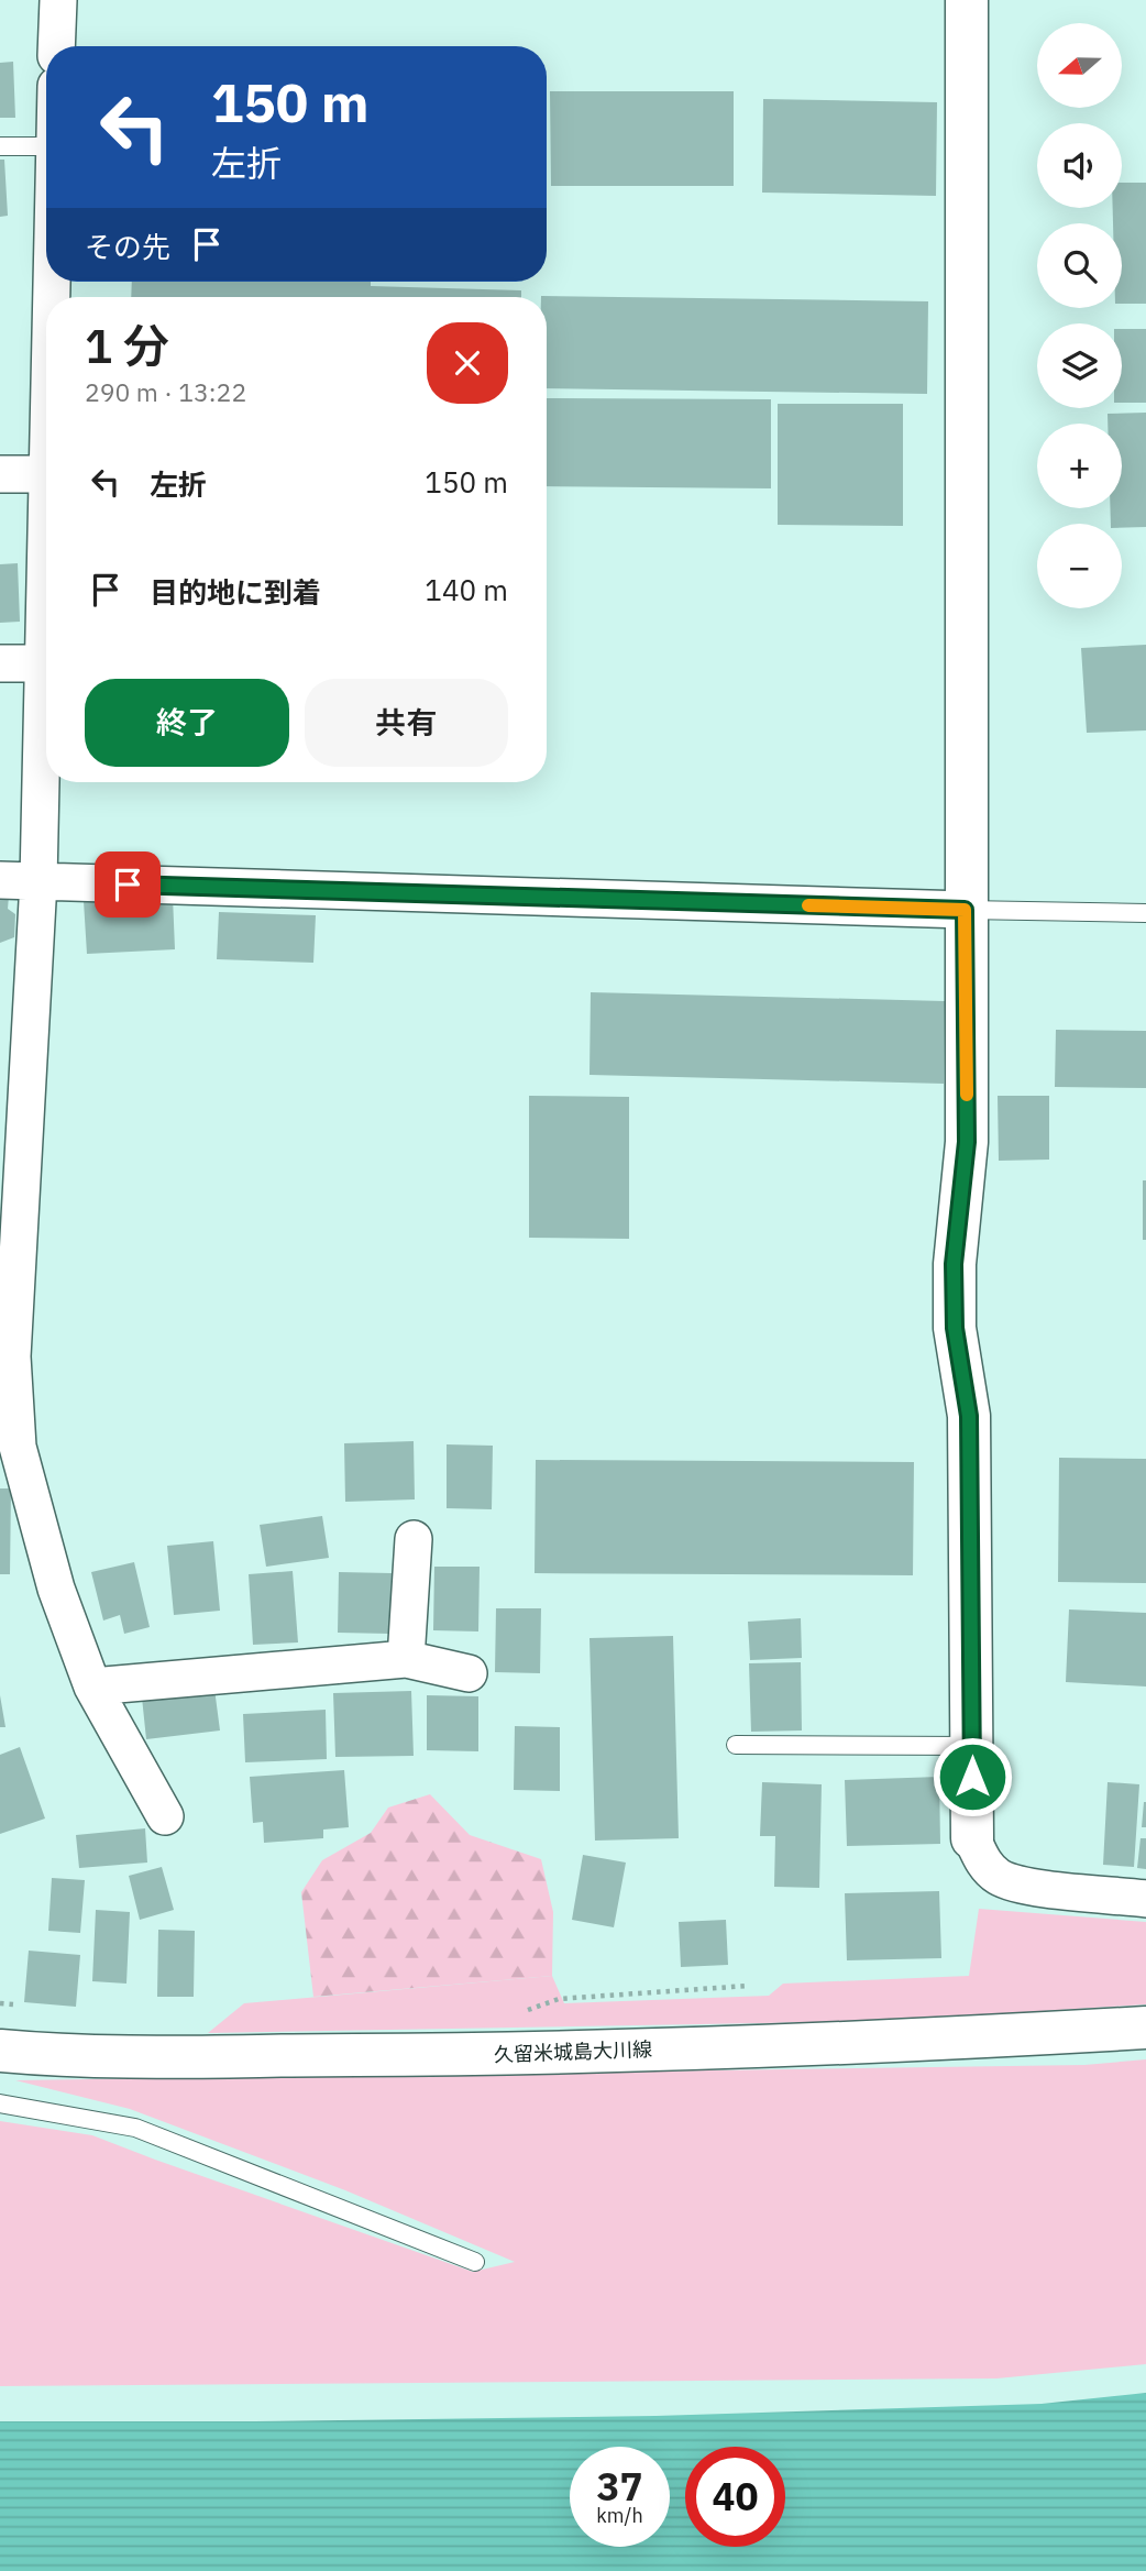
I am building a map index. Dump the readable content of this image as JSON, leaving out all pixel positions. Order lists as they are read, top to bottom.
{
  "streets": {
    "street": ["久留米城島大川線"]
  },
  "north": "left",
  "page": {
    "map_buttons": ["+", "−"],
    "turn": ["150 m", "左折"],
    "then": "その先",
    "heading": ["1 分", "290 m · 13:22"],
    "list": [
      {
        "name": "左折",
        "value": "150 m"
      },
      {
        "name": "目的地に到着",
        "value": "140 m"
      }
    ],
    "buttons": ["終了", "共有"],
    "speed": "37 km/h",
    "limit": "40"
  }
}
